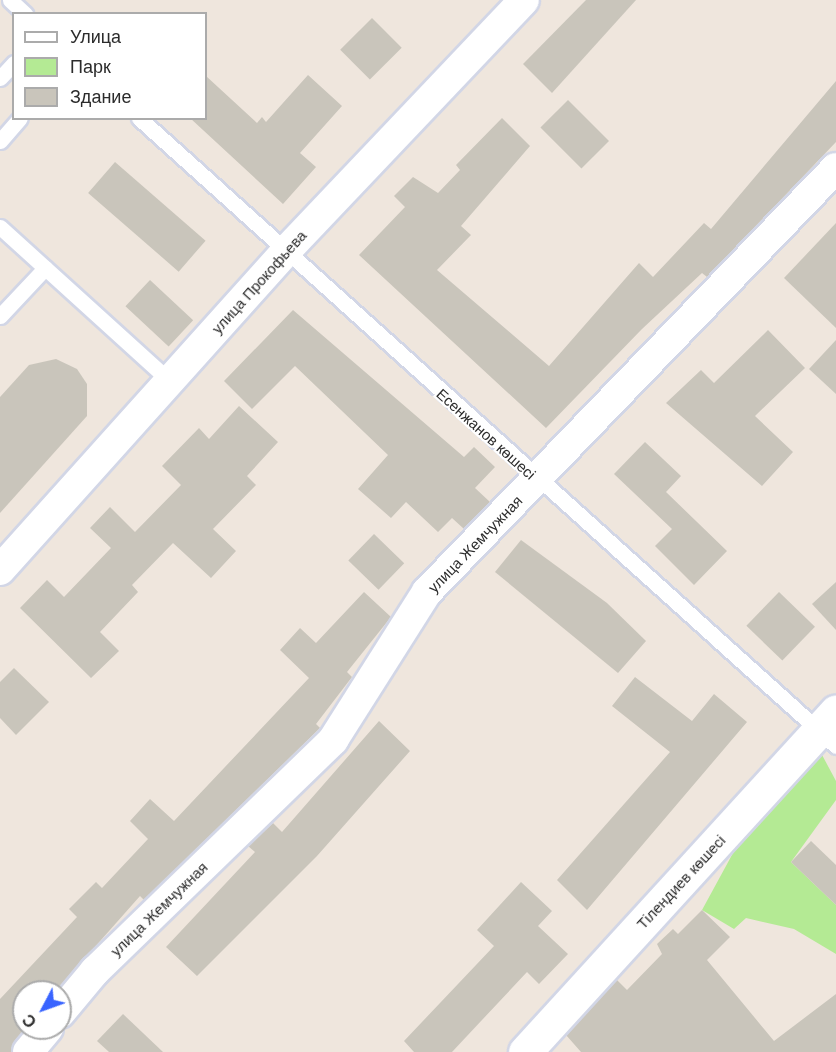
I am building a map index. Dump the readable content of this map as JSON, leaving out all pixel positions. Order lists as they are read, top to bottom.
{
  "streets": {
    "street": ["улица Прокофьева", "улица Жемчужная", "Тілендиев көшесі"],
    "lane": ["Есенжанов көшесі"]
  },
  "crossings": [
    ["улица Прокофьева", "Есенжанов көшесі"],
    ["Есенжанов көшесі", "улица Жемчужная"],
    ["Есенжанов көшесі", "Тілендиев көшесі"]
  ],
  "legend": ["Улица", "Парк", "Здание"],
  "north": "bottom left"
}
